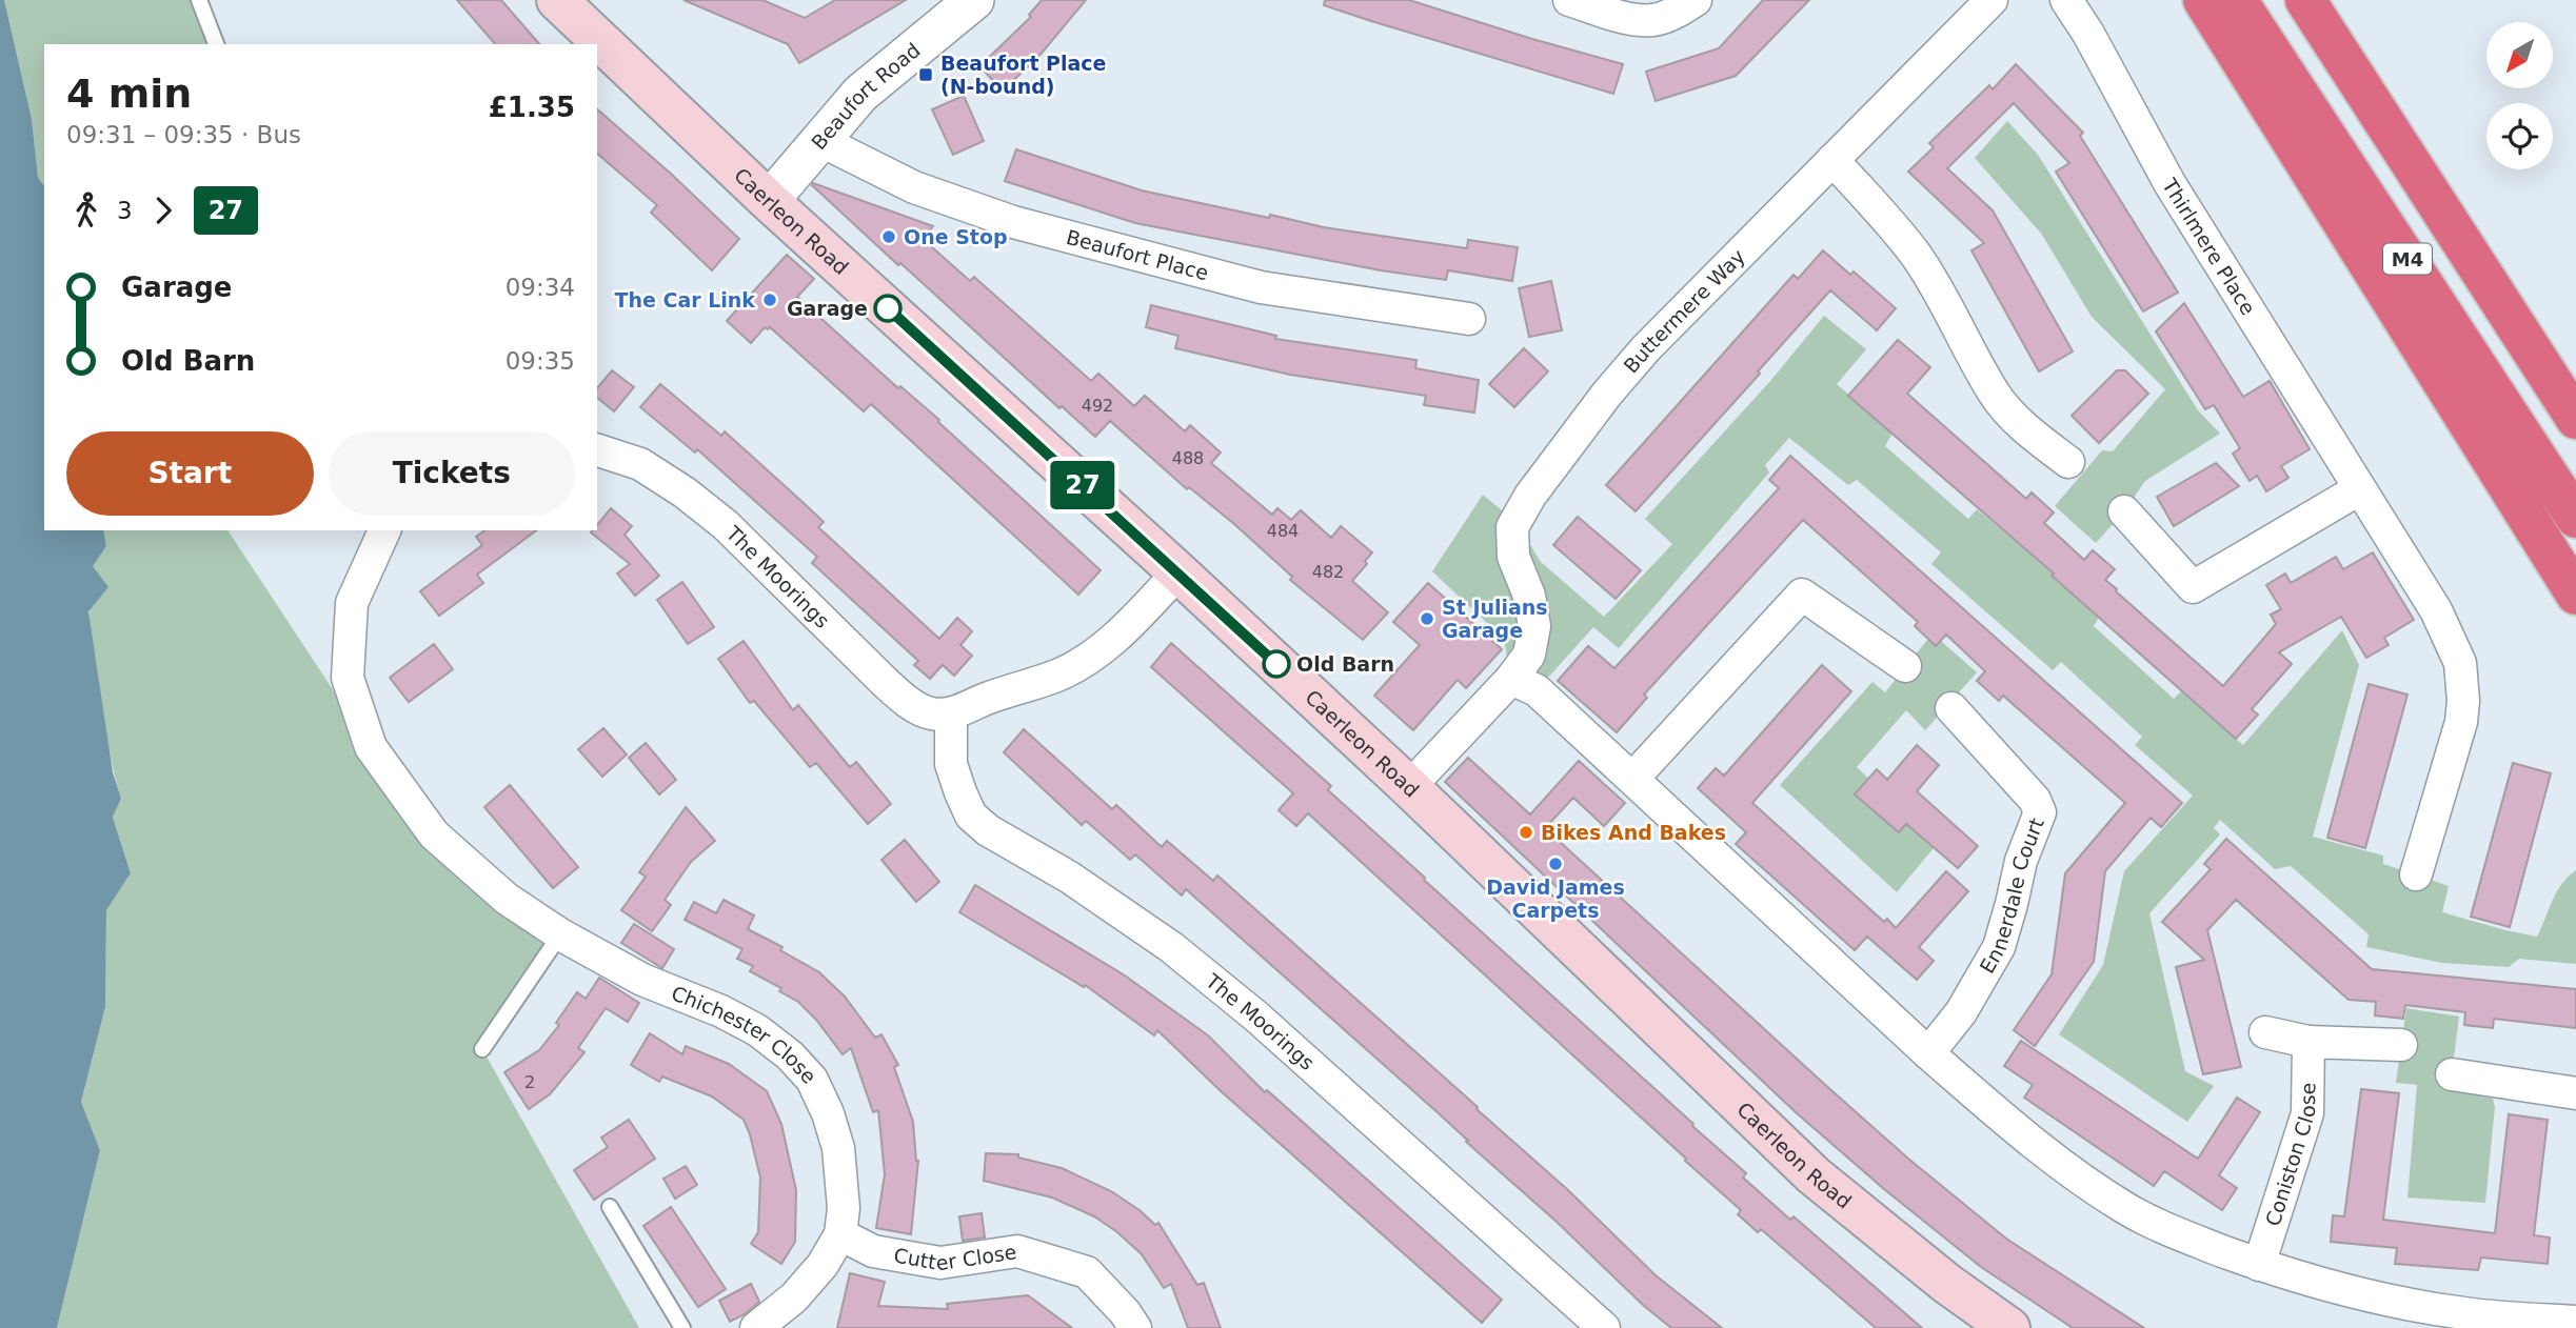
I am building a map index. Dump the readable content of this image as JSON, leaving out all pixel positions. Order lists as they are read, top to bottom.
{
  "streets": {
    "highway": ["M4"],
    "main road": ["Caerleon Road"],
    "street": [
      "Beaufort Road",
      "Thirlmere Place",
      "Beaufort Place",
      "Buttermere Way",
      "The Moorings",
      "Ennerdale Court",
      "Chichester Close",
      "Coniston Close",
      "Cutter Close"
    ]
  },
  "crossings": [
    ["Beaufort Road", "Caerleon Road"],
    ["Beaufort Road", "Beaufort Place"],
    ["Chichester Close", "Cutter Close"]
  ],
  "places": {
    "transit": ["Beaufort Place (N-bound)"],
    "other": [
      "One Stop",
      "The Car Link",
      "Garage",
      "St Julians Garage",
      "Old Barn",
      "Bikes And Bakes",
      "David James Carpets"
    ]
  },
  "lines": ["bus line 27"],
  "house_numbers": [
    "492",
    "488",
    "484",
    "482",
    "2"
  ],
  "north": "bottom left",
  "page": {
    "on_map": "27",
    "heading": ["4 min", "09:31 – 09:35 · Bus", "£1.35"],
    "legs": ["3", "27"],
    "list": [
      {
        "name": "Garage",
        "value": "09:34"
      },
      {
        "name": "Old Barn",
        "value": "09:35"
      }
    ],
    "buttons": ["Start", "Tickets"]
  }
}
